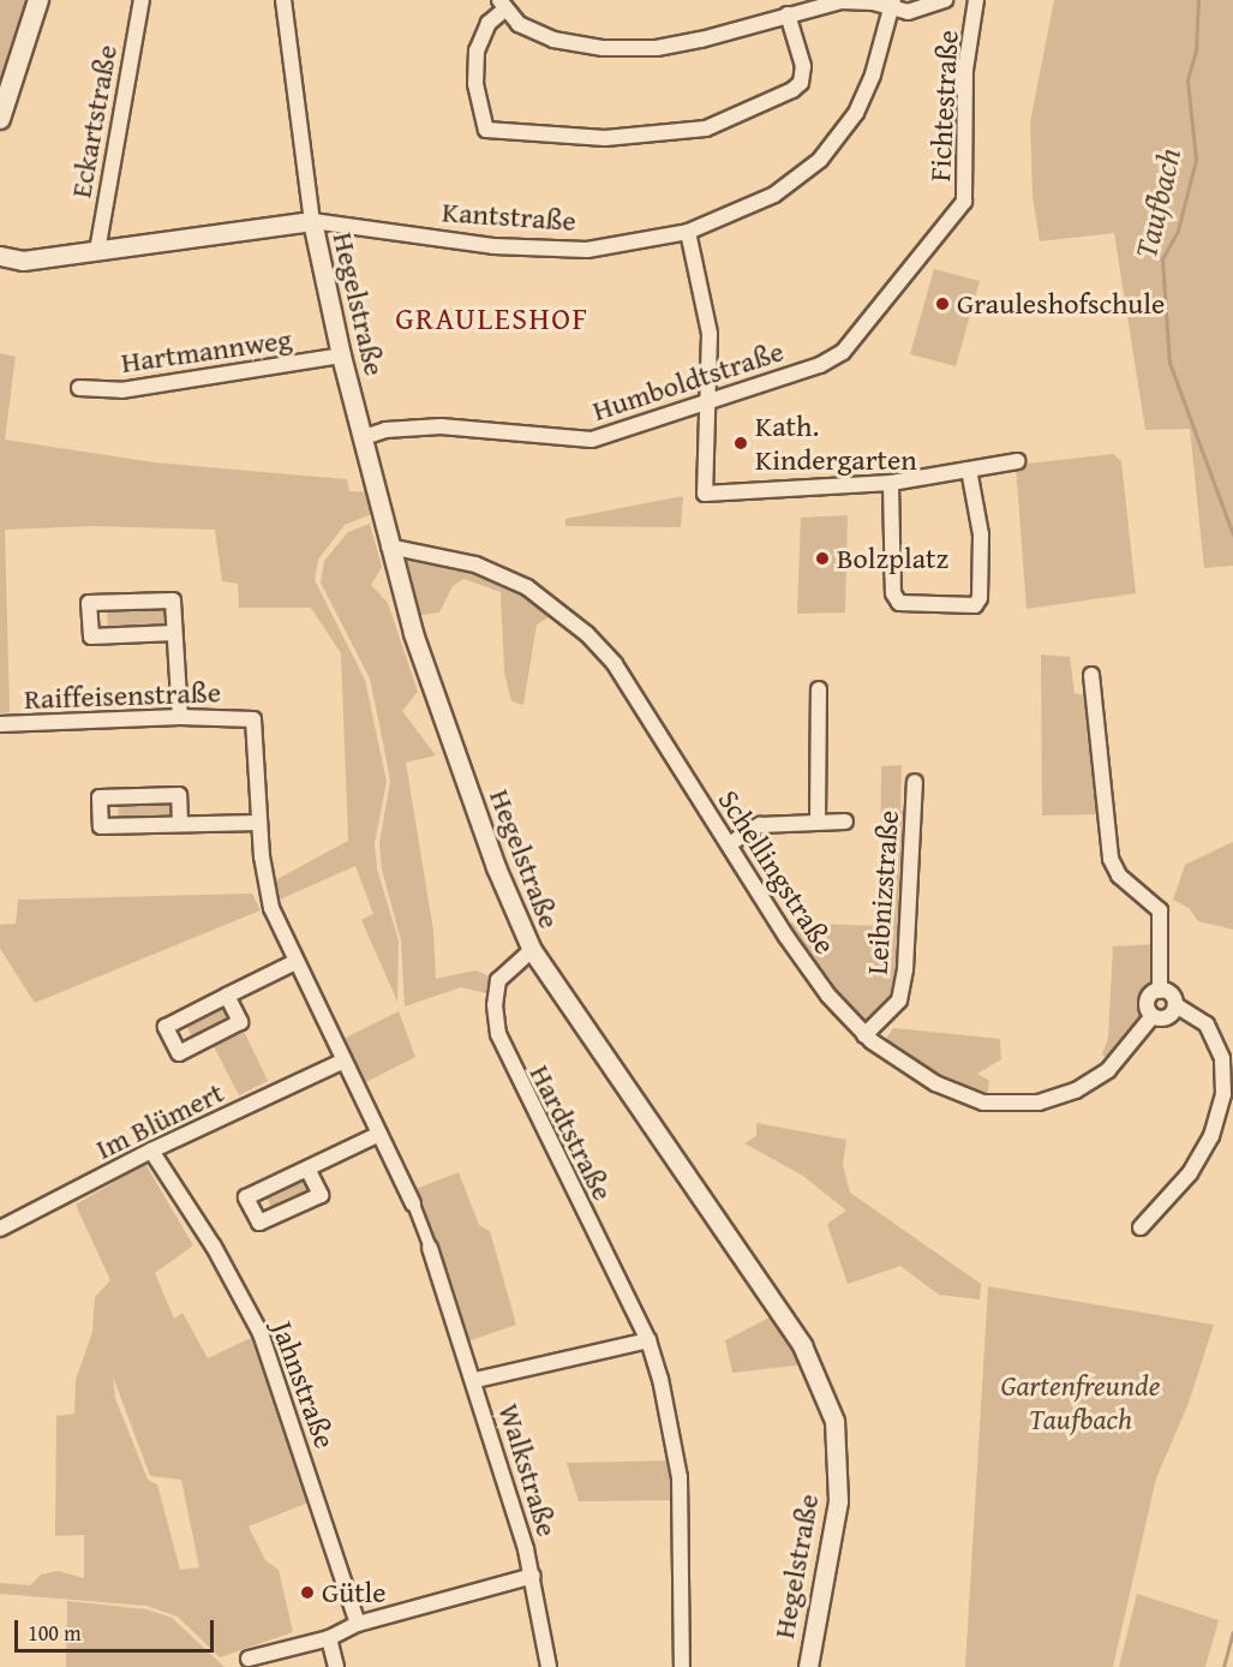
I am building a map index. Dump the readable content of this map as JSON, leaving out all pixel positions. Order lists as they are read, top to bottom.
{
  "streets": {
    "street": [
      "Fichtestraße",
      "Eckartstraße",
      "Kantstraße",
      "Hegelstraße",
      "Hartmannweg",
      "Humboldtstraße",
      "Raiffeisenstraße",
      "Schellingstraße",
      "Leibnizstraße",
      "Im Blümert",
      "Hardtstraße",
      "Jahnstraße",
      "Walkstraße"
    ]
  },
  "crossings": [
    ["Fichtestraße", "Kantstraße"],
    ["Fichtestraße", "Humboldtstraße"],
    ["Eckartstraße", "Kantstraße"],
    ["Kantstraße", "Hegelstraße"],
    ["Hegelstraße", "Hartmannweg"],
    ["Hegelstraße", "Humboldtstraße"],
    ["Hegelstraße", "Schellingstraße"],
    ["Hegelstraße", "Hardtstraße"],
    ["Schellingstraße", "Leibnizstraße"],
    ["Im Blümert", "Jahnstraße"],
    ["Hardtstraße", "Walkstraße"],
    ["Jahnstraße", "Walkstraße"]
  ],
  "districts": ["GRAULESHOF"],
  "water": ["Taufbach"],
  "parks": ["Gartenfreunde Taufbach"],
  "places": [
    "Grauleshofschule",
    "Kath. Kindergarten",
    "Bolzplatz",
    "Gütle"
  ],
  "scale_bar": "100 m"
}
